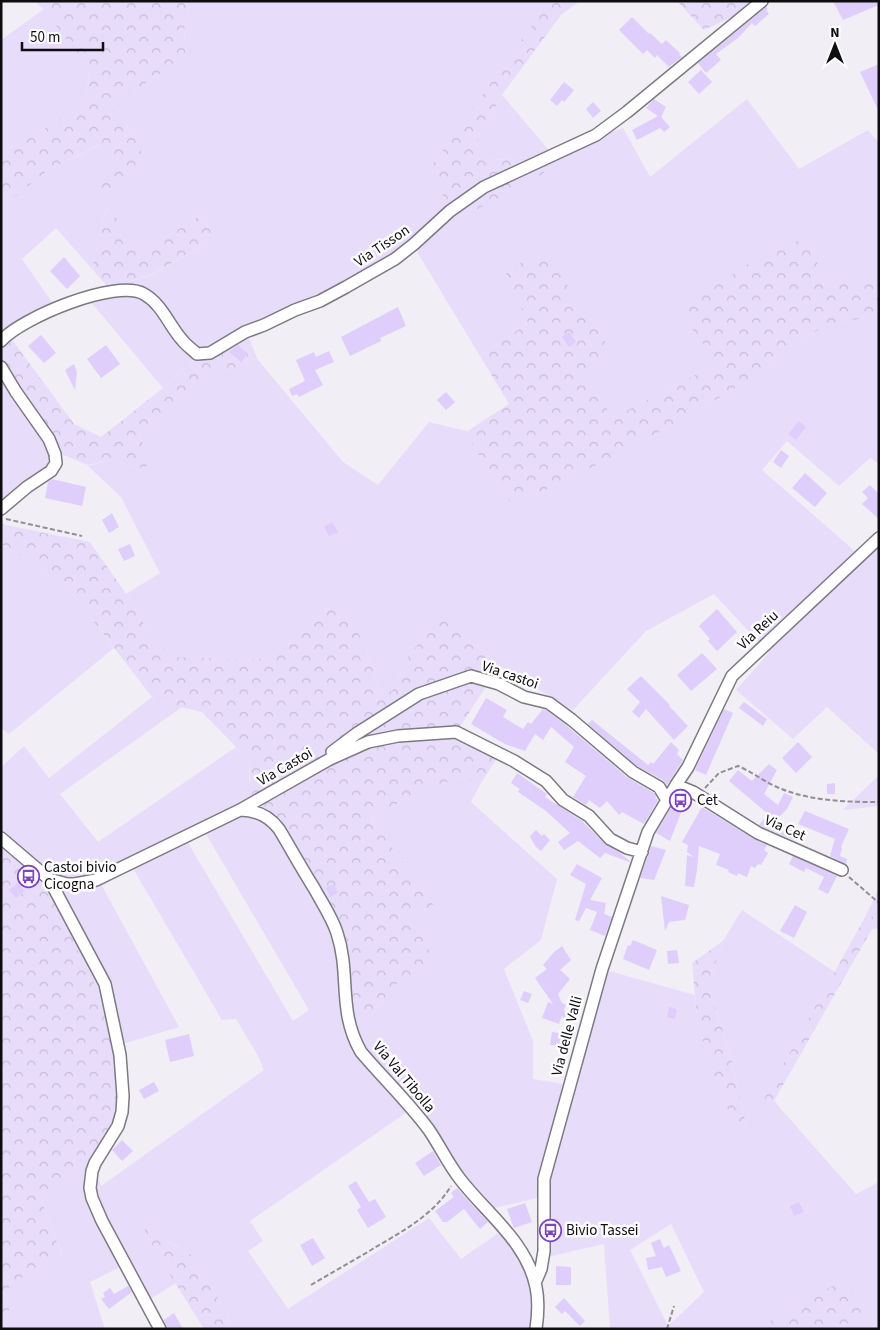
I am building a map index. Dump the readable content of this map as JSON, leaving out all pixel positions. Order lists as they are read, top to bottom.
{
  "streets": {
    "street": [
      "Via Tisson",
      "Via Reiu",
      "Via castoi",
      "Via Castoi",
      "Via Cet",
      "Via delle Valli",
      "Via Val Tibolla"
    ]
  },
  "crossings": [
    ["Via Reiu", "Via delle Valli"],
    ["Via castoi", "Via Castoi"],
    ["Via castoi", "Via delle Valli"],
    ["Via Castoi", "Via delle Valli"],
    ["Via Castoi", "Via Val Tibolla"],
    ["Via Cet", "Via delle Valli"],
    ["Via delle Valli", "Via Val Tibolla"]
  ],
  "places": {
    "bus stop": ["Cet", "Castoi bivio Cicogna", "Bivio Tassei"]
  },
  "scale_bar": "50 m",
  "north": "top"
}
